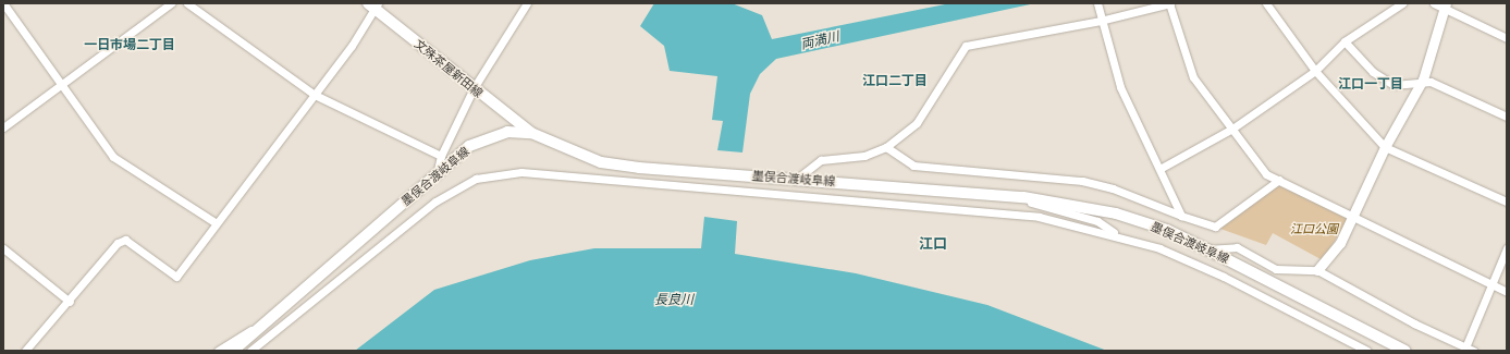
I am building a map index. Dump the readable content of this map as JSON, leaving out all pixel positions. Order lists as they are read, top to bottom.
{
  "streets": {
    "main road": ["文殊茶屋新田線", "墨俣合渡岐阜線"]
  },
  "crossings": [
    ["文殊茶屋新田線", "墨俣合渡岐阜線"]
  ],
  "districts": [
    "一日市場二丁目",
    "江口二丁目",
    "江口一丁目",
    "江口"
  ],
  "water": ["両満川", "長良川"],
  "parks": ["江口公園"]
}
